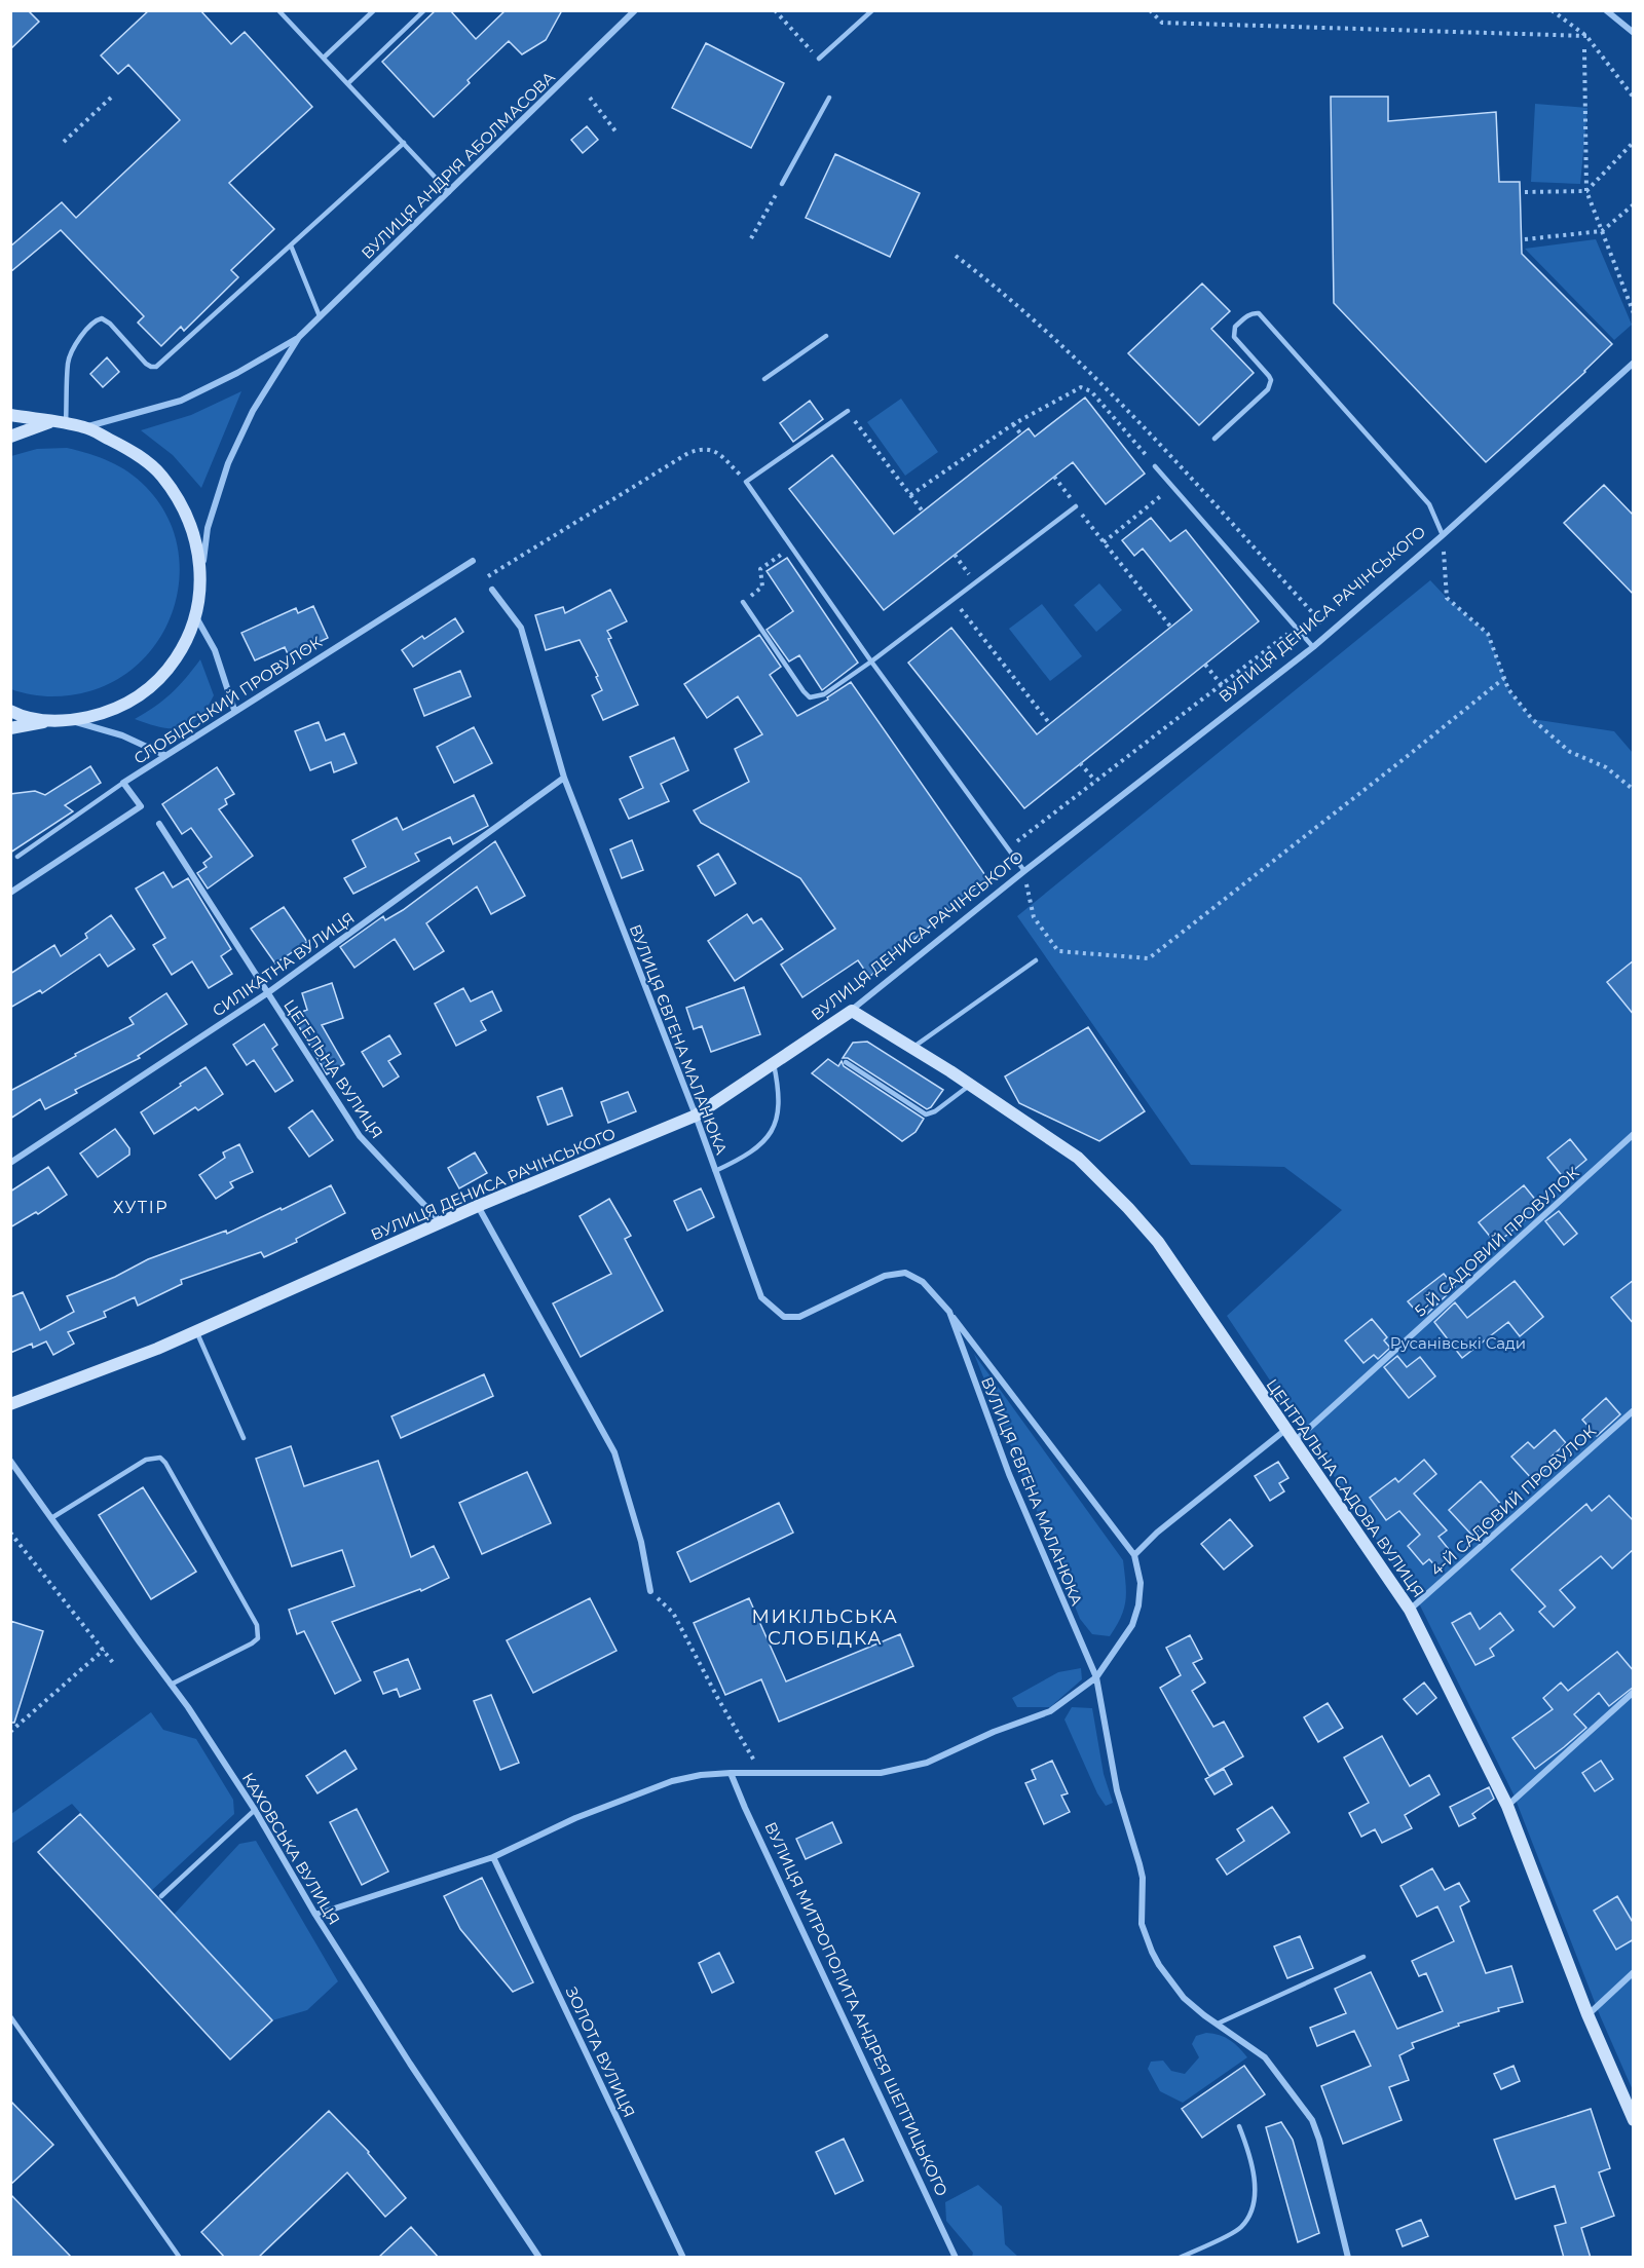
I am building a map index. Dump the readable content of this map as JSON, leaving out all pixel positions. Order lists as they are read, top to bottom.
{
  "streets": {
    "main road": ["ВУЛИЦЯ ДЕНИСА РАЧІНСЬКОГО", "ЦЕНТРАЛЬНА САДОВА ВУЛИЦЯ"],
    "street": [
      "ВУЛИЦЯ АНДРІЯ АБОЛМАСОВА",
      "СЛОБІДСЬКИЙ ПРОВУЛОК",
      "СИЛІКАТНА ВУЛИЦЯ",
      "ВУЛИЦЯ ЄВГЕНА МАЛАНЮКА",
      "ЦЕГЕЛЬНА ВУЛИЦЯ",
      "5-Й САДОВИЙ ПРОВУЛОК",
      "4-Й САДОВИЙ ПРОВУЛОК",
      "КАХОВСЬКА ВУЛИЦЯ",
      "ВУЛИЦЯ МИТРОПОЛИТА АНДРЕЯ ШЕПТИЦЬКОГО",
      "ЗОЛОТА ВУЛИЦЯ"
    ]
  },
  "crossings": [
    ["ВУЛИЦЯ ДЕНИСА РАЧІНСЬКОГО", "ВУЛИЦЯ ЄВГЕНА МАЛАНЮКА"],
    ["ВУЛИЦЯ ДЕНИСА РАЧІНСЬКОГО", "ЦЕГЕЛЬНА ВУЛИЦЯ"],
    ["ВУЛИЦЯ ДЕНИСА РАЧІНСЬКОГО", "ЦЕНТРАЛЬНА САДОВА ВУЛИЦЯ"],
    ["СИЛІКАТНА ВУЛИЦЯ", "ВУЛИЦЯ ЄВГЕНА МАЛАНЮКА"],
    ["СИЛІКАТНА ВУЛИЦЯ", "ЦЕГЕЛЬНА ВУЛИЦЯ"],
    ["5-Й САДОВИЙ ПРОВУЛОК", "ЦЕНТРАЛЬНА САДОВА ВУЛИЦЯ"],
    ["ЦЕНТРАЛЬНА САДОВА ВУЛИЦЯ", "4-Й САДОВИЙ ПРОВУЛОК"]
  ],
  "districts": ["ХУТІР", "МИКІЛЬСЬКА СЛОБІДКА"],
  "parks": ["Русанівські Сади"]
}
